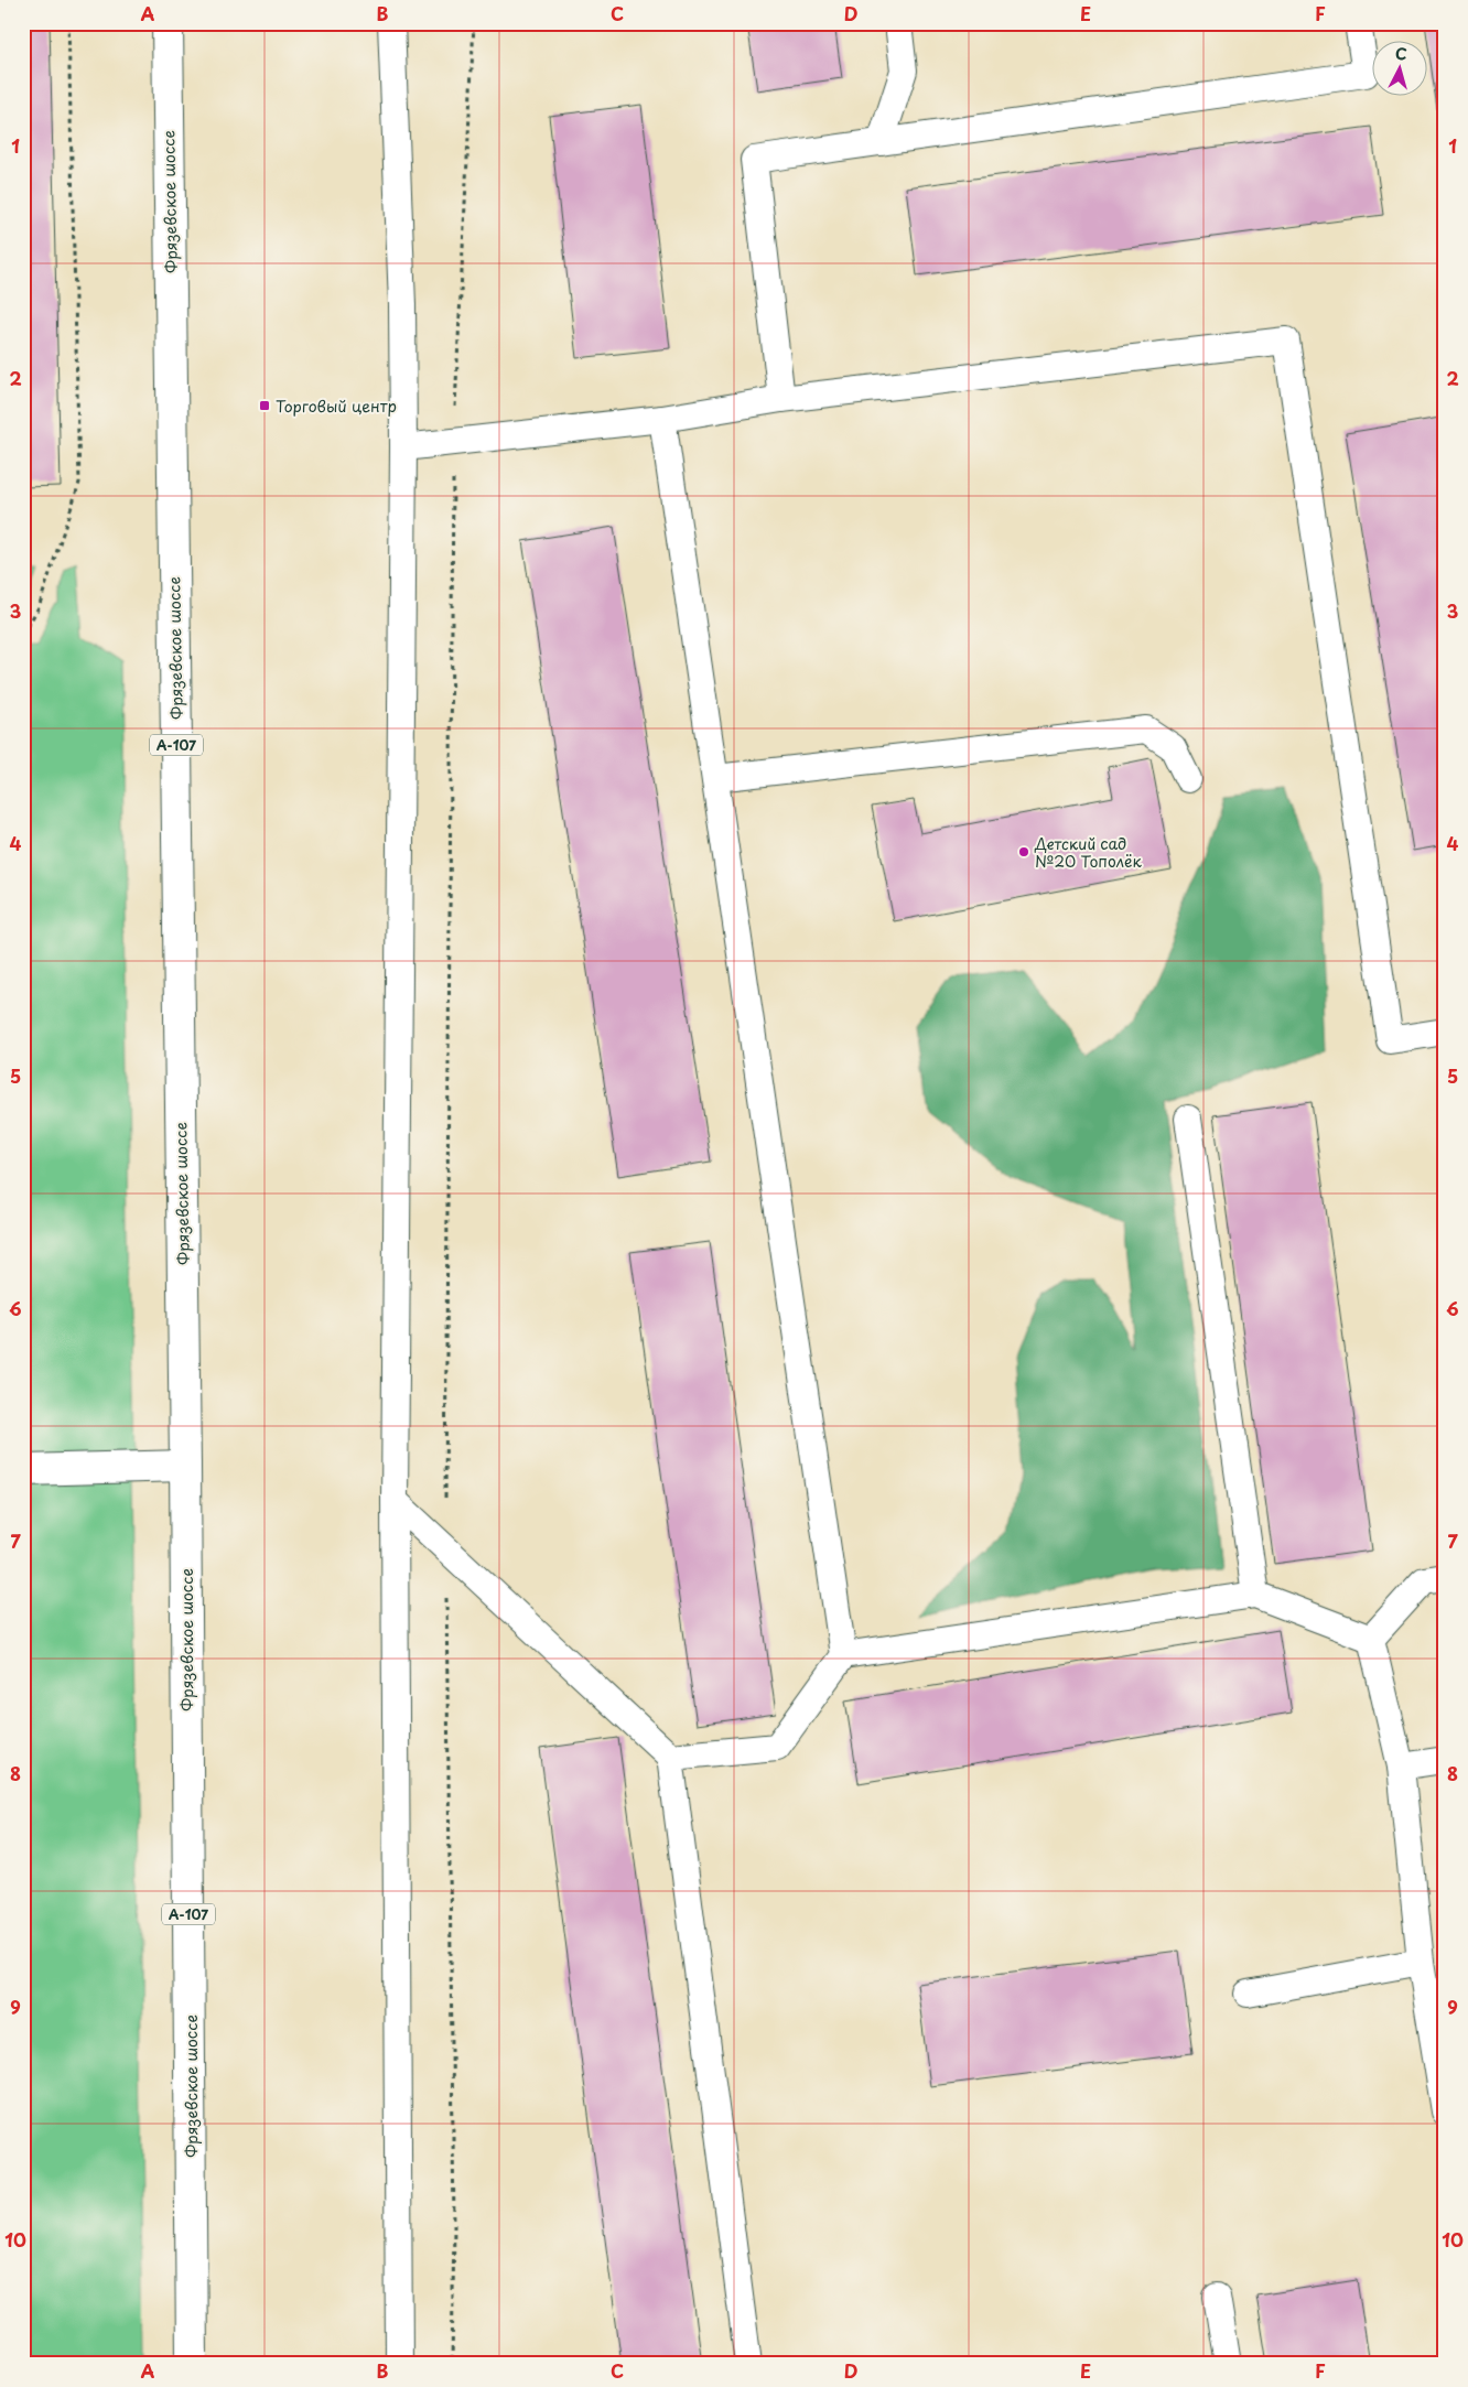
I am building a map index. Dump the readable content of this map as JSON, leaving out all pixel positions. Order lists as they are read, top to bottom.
{
  "streets": {
    "main road": ["Фрязевское шоссе", "А-107"]
  },
  "places": {
    "transit": ["Торговый центр"],
    "other": ["Детский сад №20 Тополёк"]
  },
  "north": "top",
  "grid": {
    "columns": [
      "A",
      "B",
      "C",
      "D",
      "E",
      "F"
    ],
    "rows": [
      "1",
      "2",
      "3",
      "4",
      "5",
      "6",
      "7",
      "8",
      "9",
      "10"
    ]
  }
}
